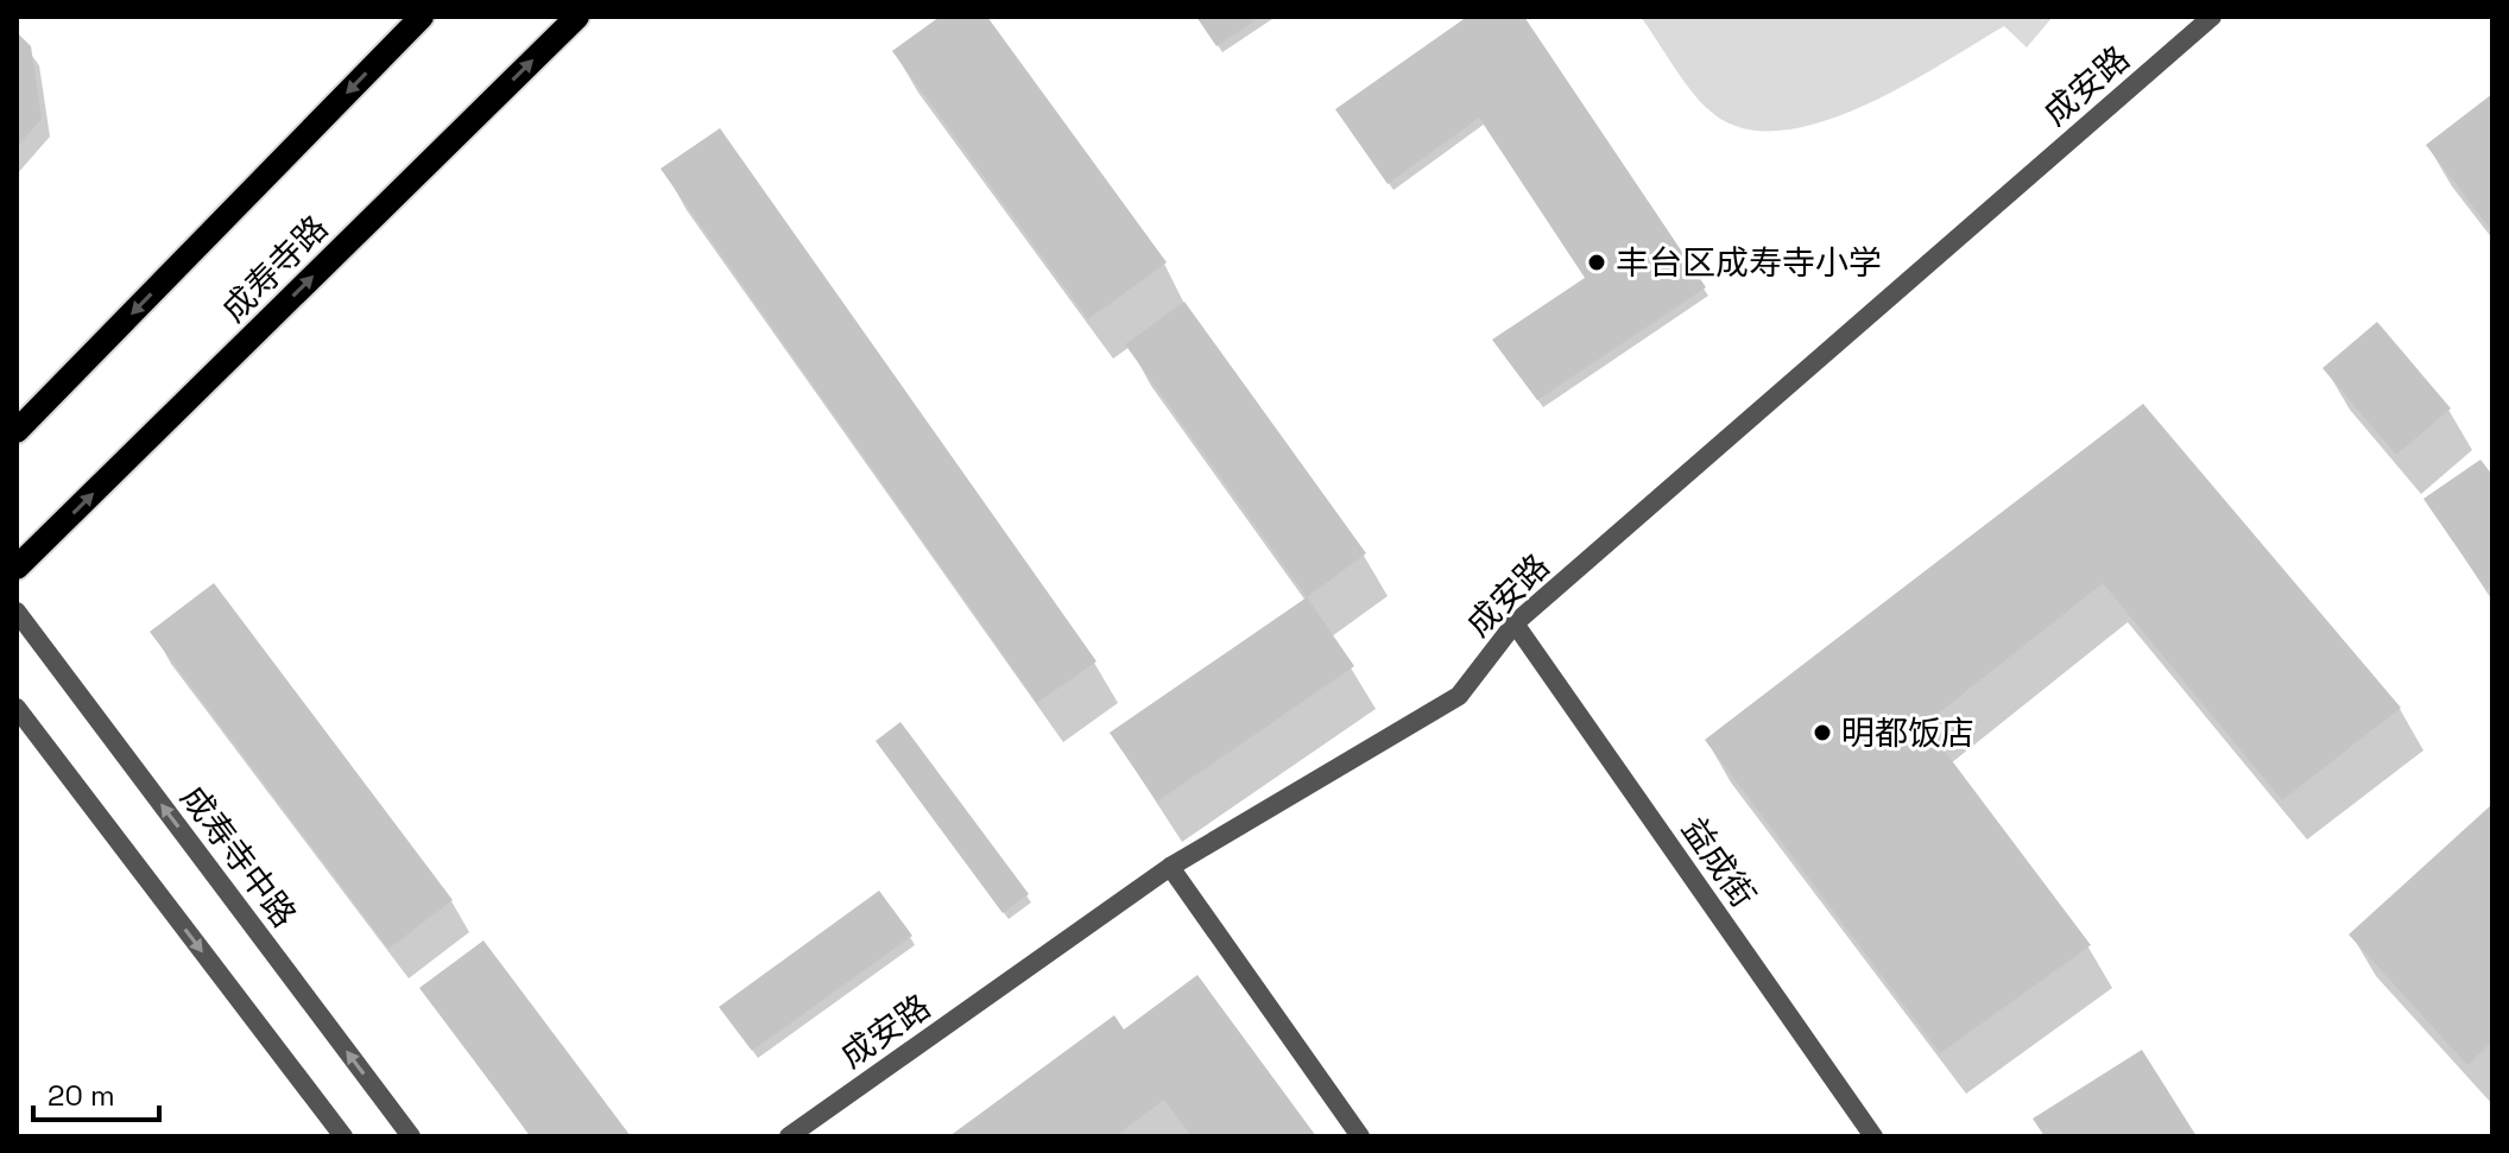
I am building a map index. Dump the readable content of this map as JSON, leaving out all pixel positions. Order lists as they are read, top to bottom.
{
  "streets": {
    "main road": ["成寿寺路"],
    "street": ["成安路", "成寿寺中路", "益成街"]
  },
  "crossings": [
    ["成安路", "益成街"]
  ],
  "places": ["丰台区成寿寺小学", "明都饭店"],
  "scale_bar": "20 m"
}
